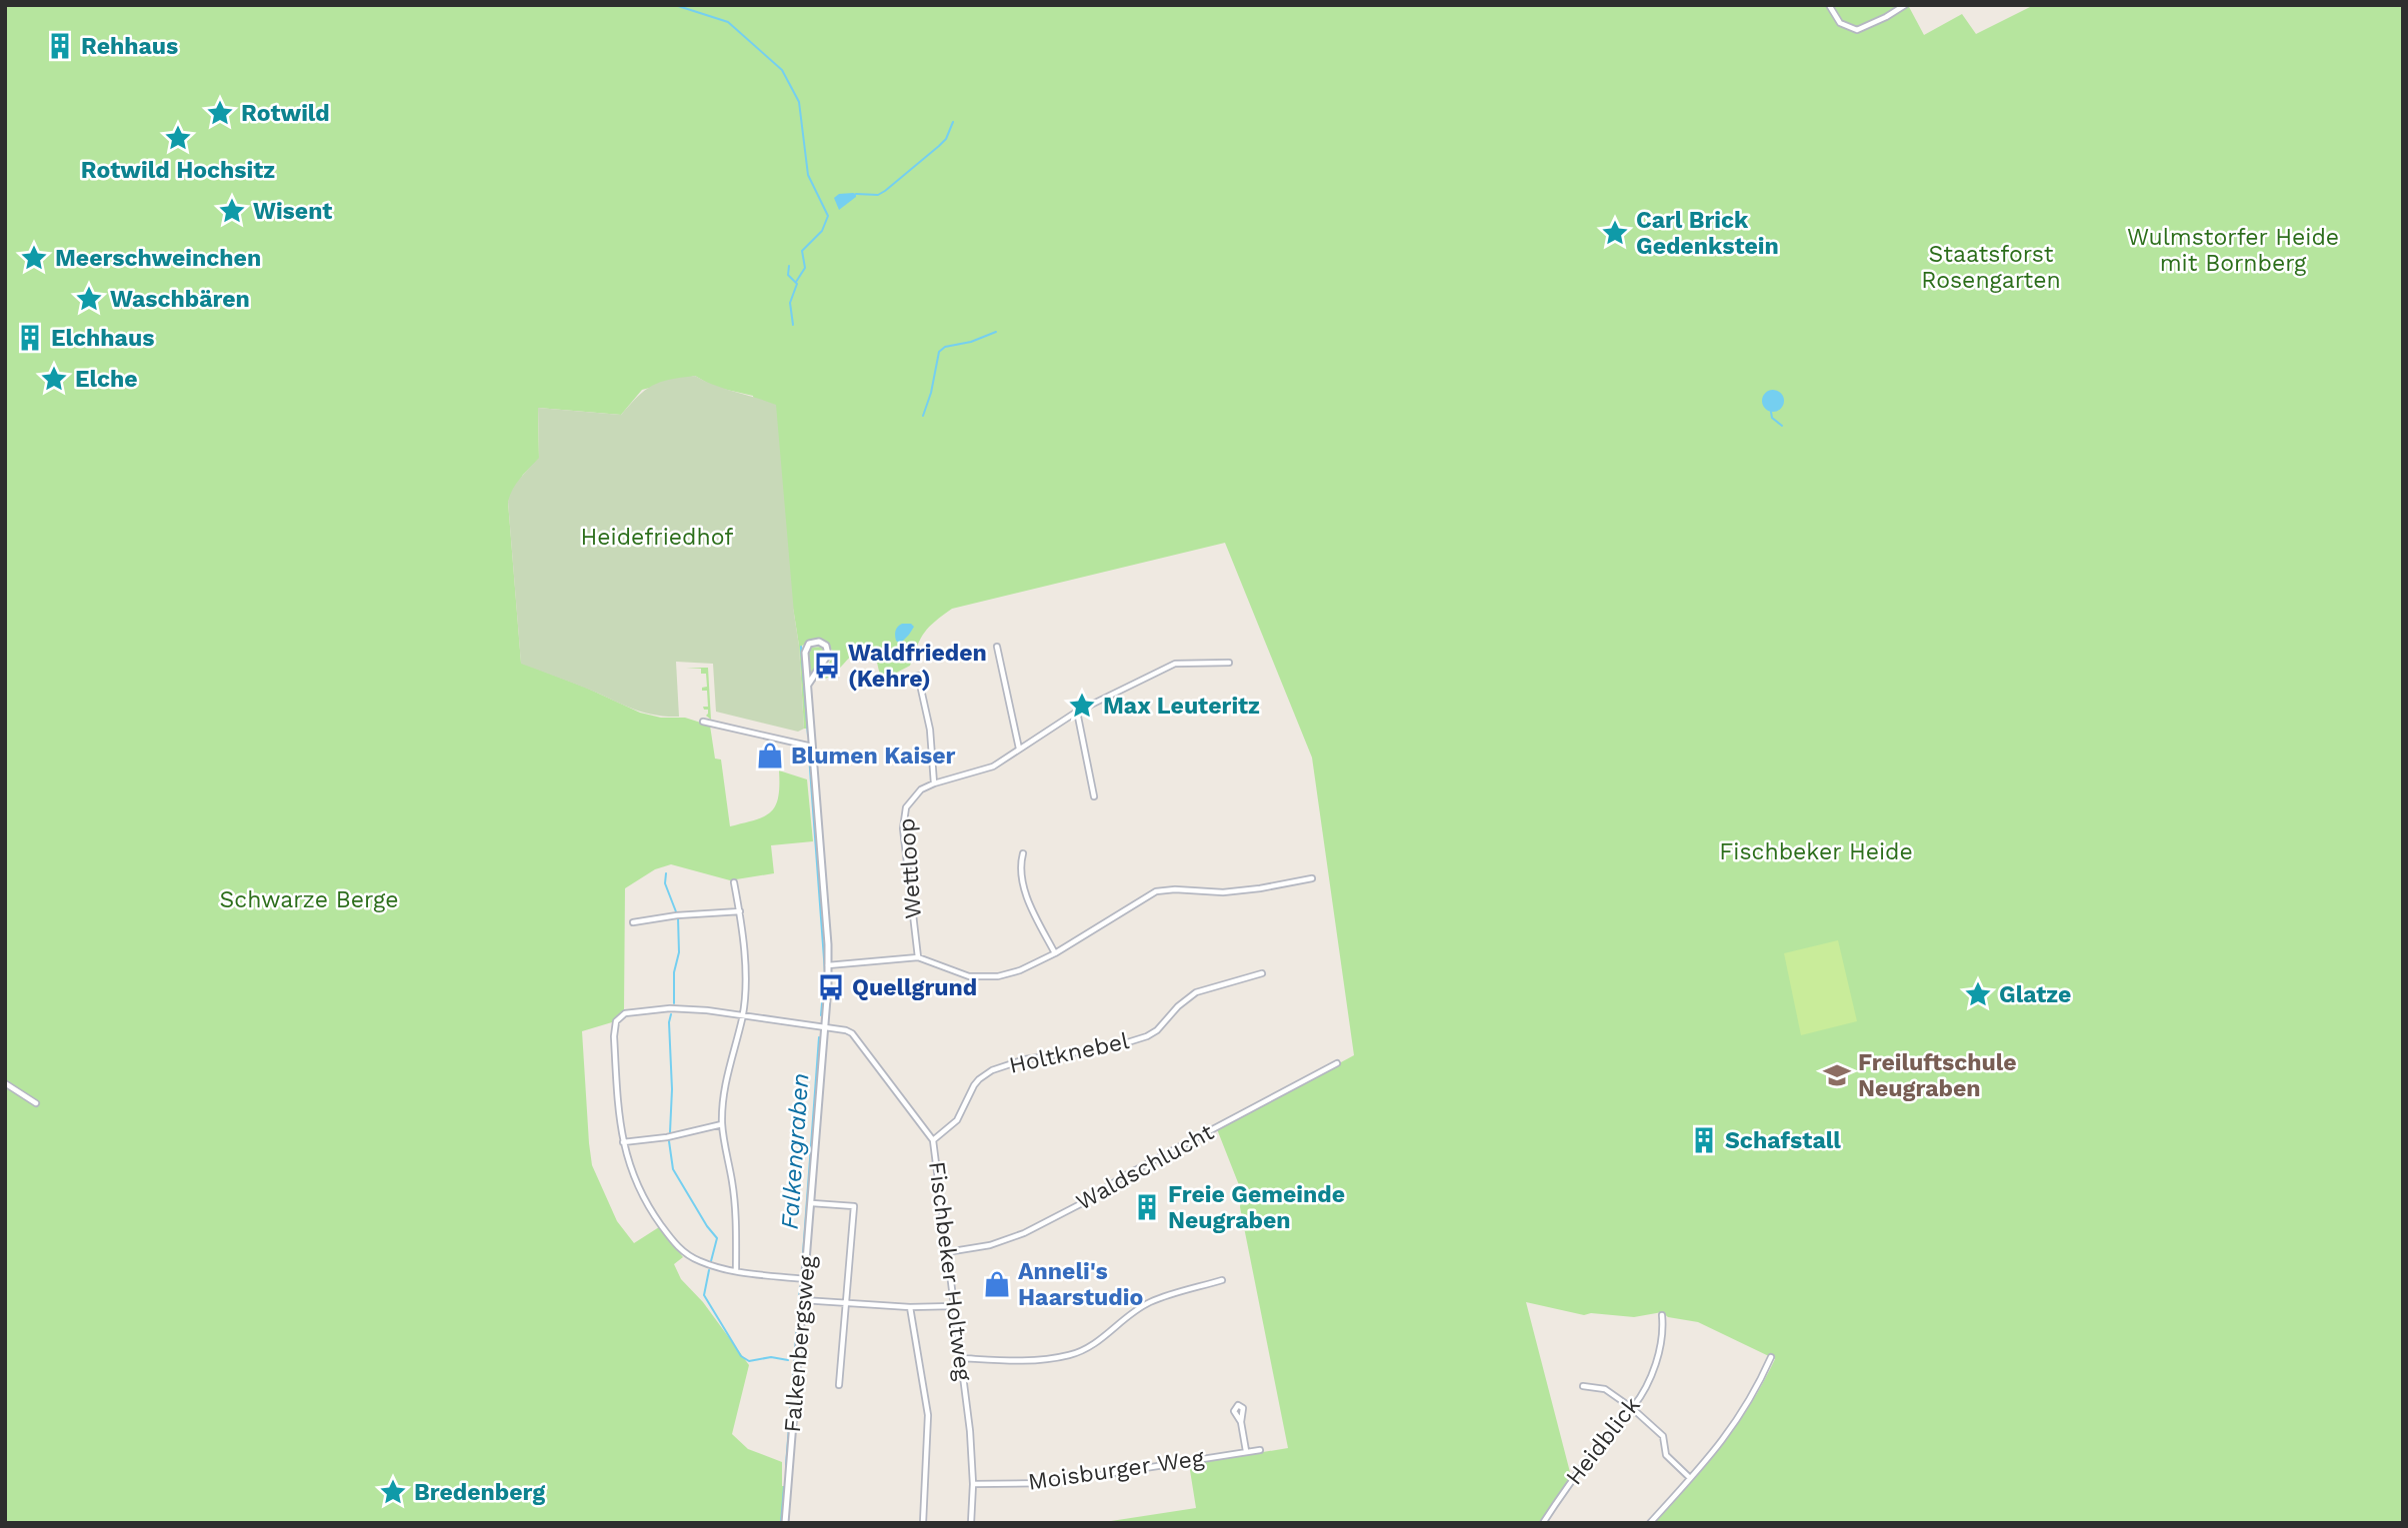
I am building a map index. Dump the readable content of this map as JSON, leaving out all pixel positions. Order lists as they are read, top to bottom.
{
  "streets": {
    "street": [
      "Wettloop",
      "Holtknebel",
      "Waldschlucht",
      "Fischbeker Holtweg",
      "Falkenbergsweg",
      "Heidblick",
      "Moisburger Weg"
    ]
  },
  "crossings": [
    ["Holtknebel", "Fischbeker Holtweg"],
    ["Waldschlucht", "Fischbeker Holtweg"],
    ["Fischbeker Holtweg", "Falkenbergsweg"],
    ["Fischbeker Holtweg", "Moisburger Weg"]
  ],
  "water": ["Falkengraben"],
  "parks": [
    "Wulmstorfer Heide mit Bornberg",
    "Staatsforst Rosengarten",
    "Heidefriedhof",
    "Fischbeker Heide",
    "Schwarze Berge"
  ],
  "places": {
    "building": [
      "Rehhaus",
      "Elchhaus",
      "Schafstall",
      "Freie Gemeinde Neugraben"
    ],
    "place": [
      "Rotwild",
      "Rotwild Hochsitz",
      "Wisent",
      "Carl Brick Gedenkstein",
      "Meerschweinchen",
      "Waschbären",
      "Elche",
      "Max Leuteritz",
      "Glatze",
      "Bredenberg"
    ],
    "bus stop": ["Waldfrieden (Kehre)", "Quellgrund"],
    "shop": ["Blumen Kaiser", "Anneli's Haarstudio"],
    "school or university": ["Freiluftschule Neugraben"]
  }
}
